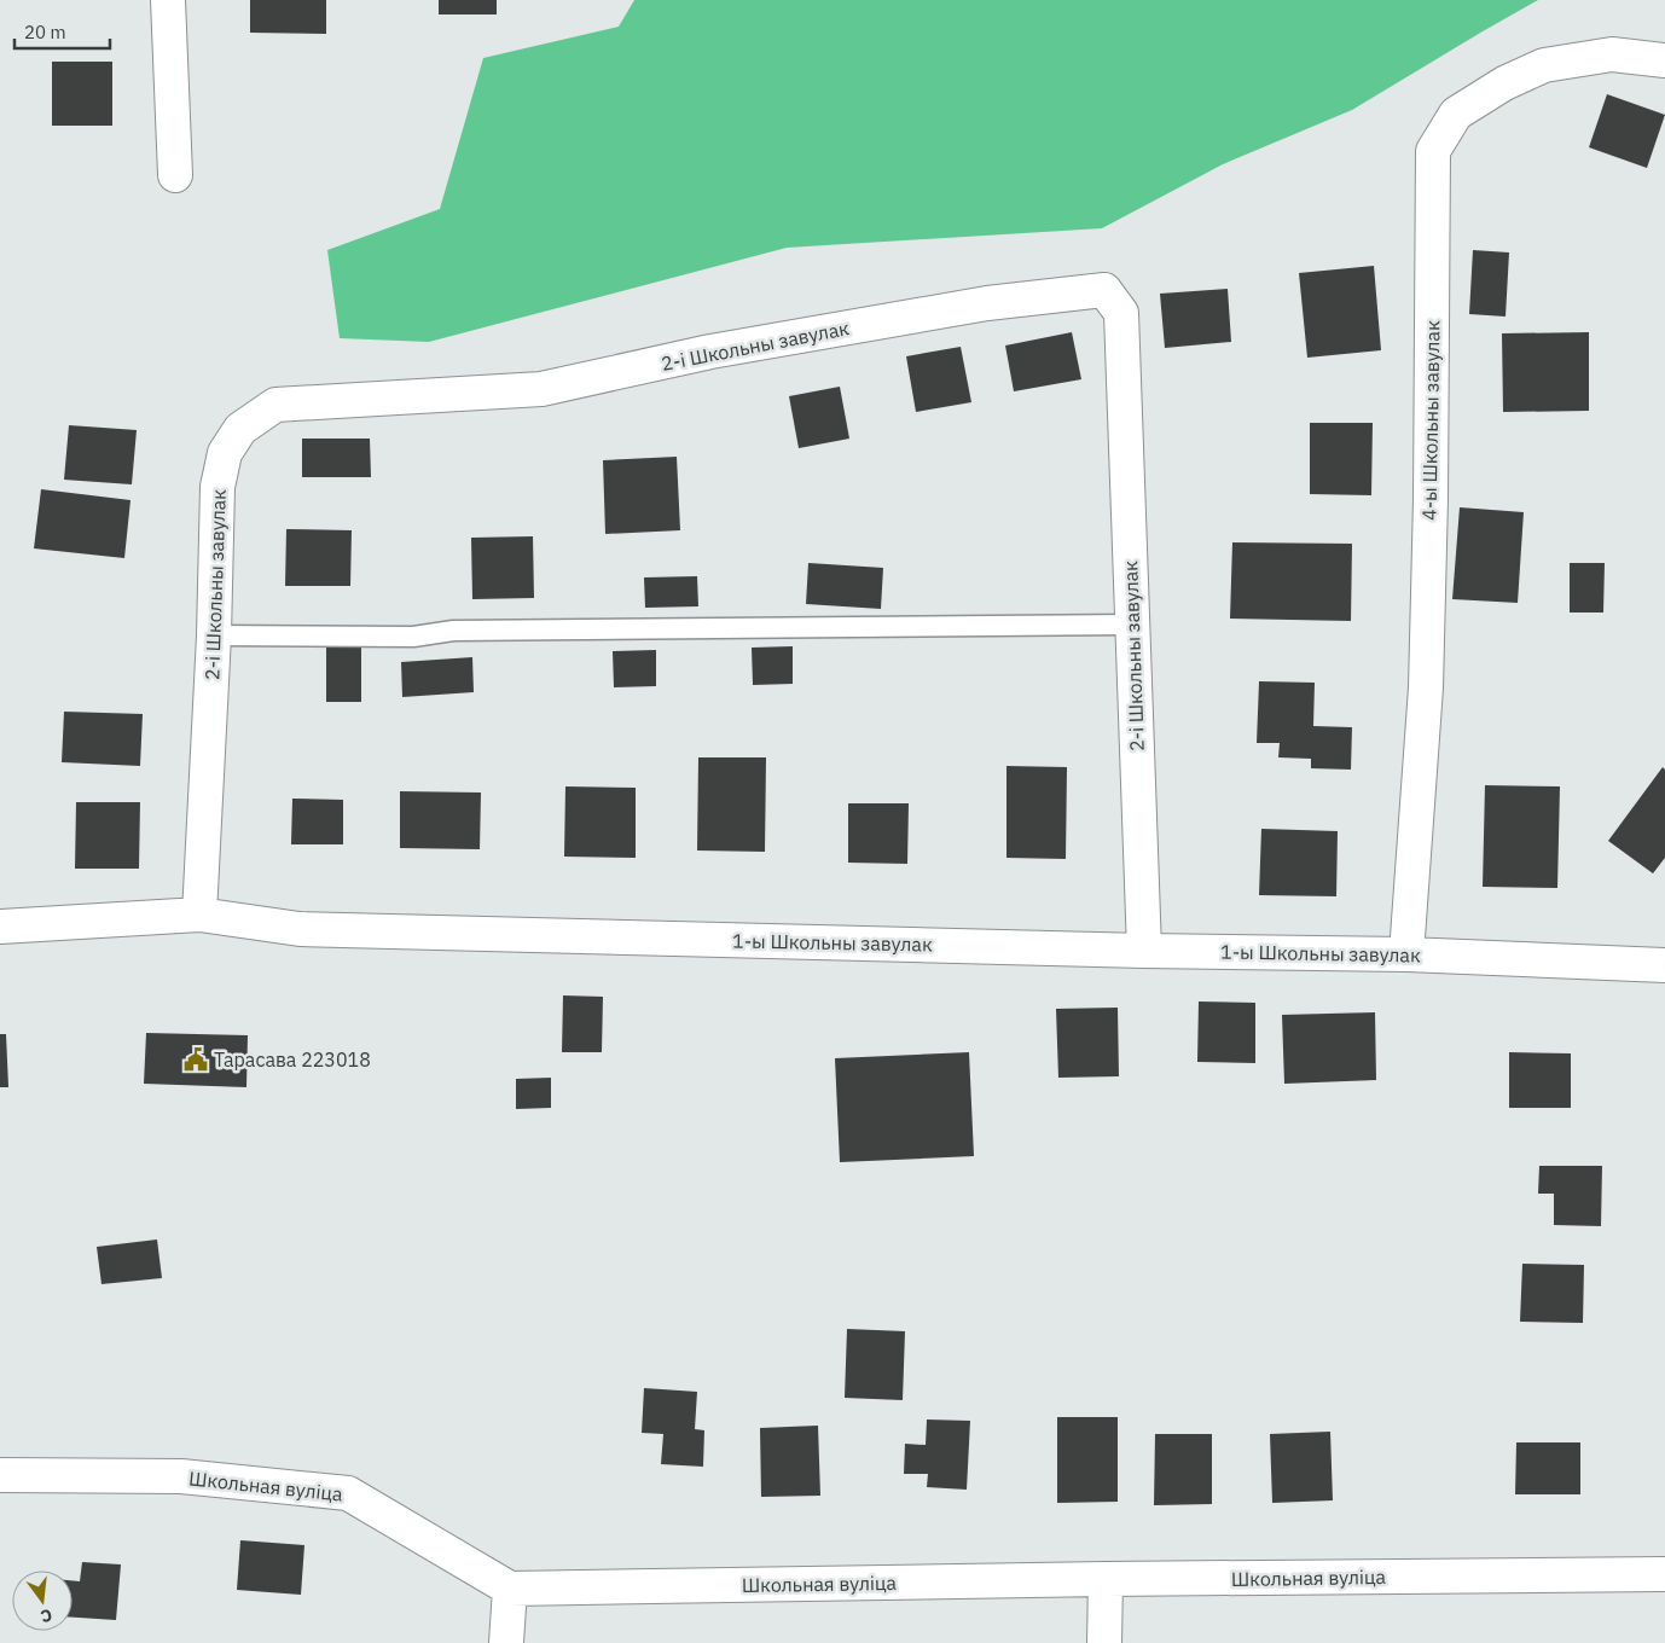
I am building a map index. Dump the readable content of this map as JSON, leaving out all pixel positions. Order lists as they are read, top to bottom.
{
  "streets": {
    "street": [
      "2-і Школьны завулак",
      "4-ы Школьны завулак",
      "1-ы Школьны завулак",
      "Школьная вуліца"
    ]
  },
  "crossings": [
    ["2-і Школьны завулак", "1-ы Школьны завулак"],
    ["4-ы Школьны завулак", "1-ы Школьны завулак"]
  ],
  "places": {
    "public building": ["Тарасава 223018"]
  },
  "scale_bar": "20 m",
  "north": "bottom"
}
